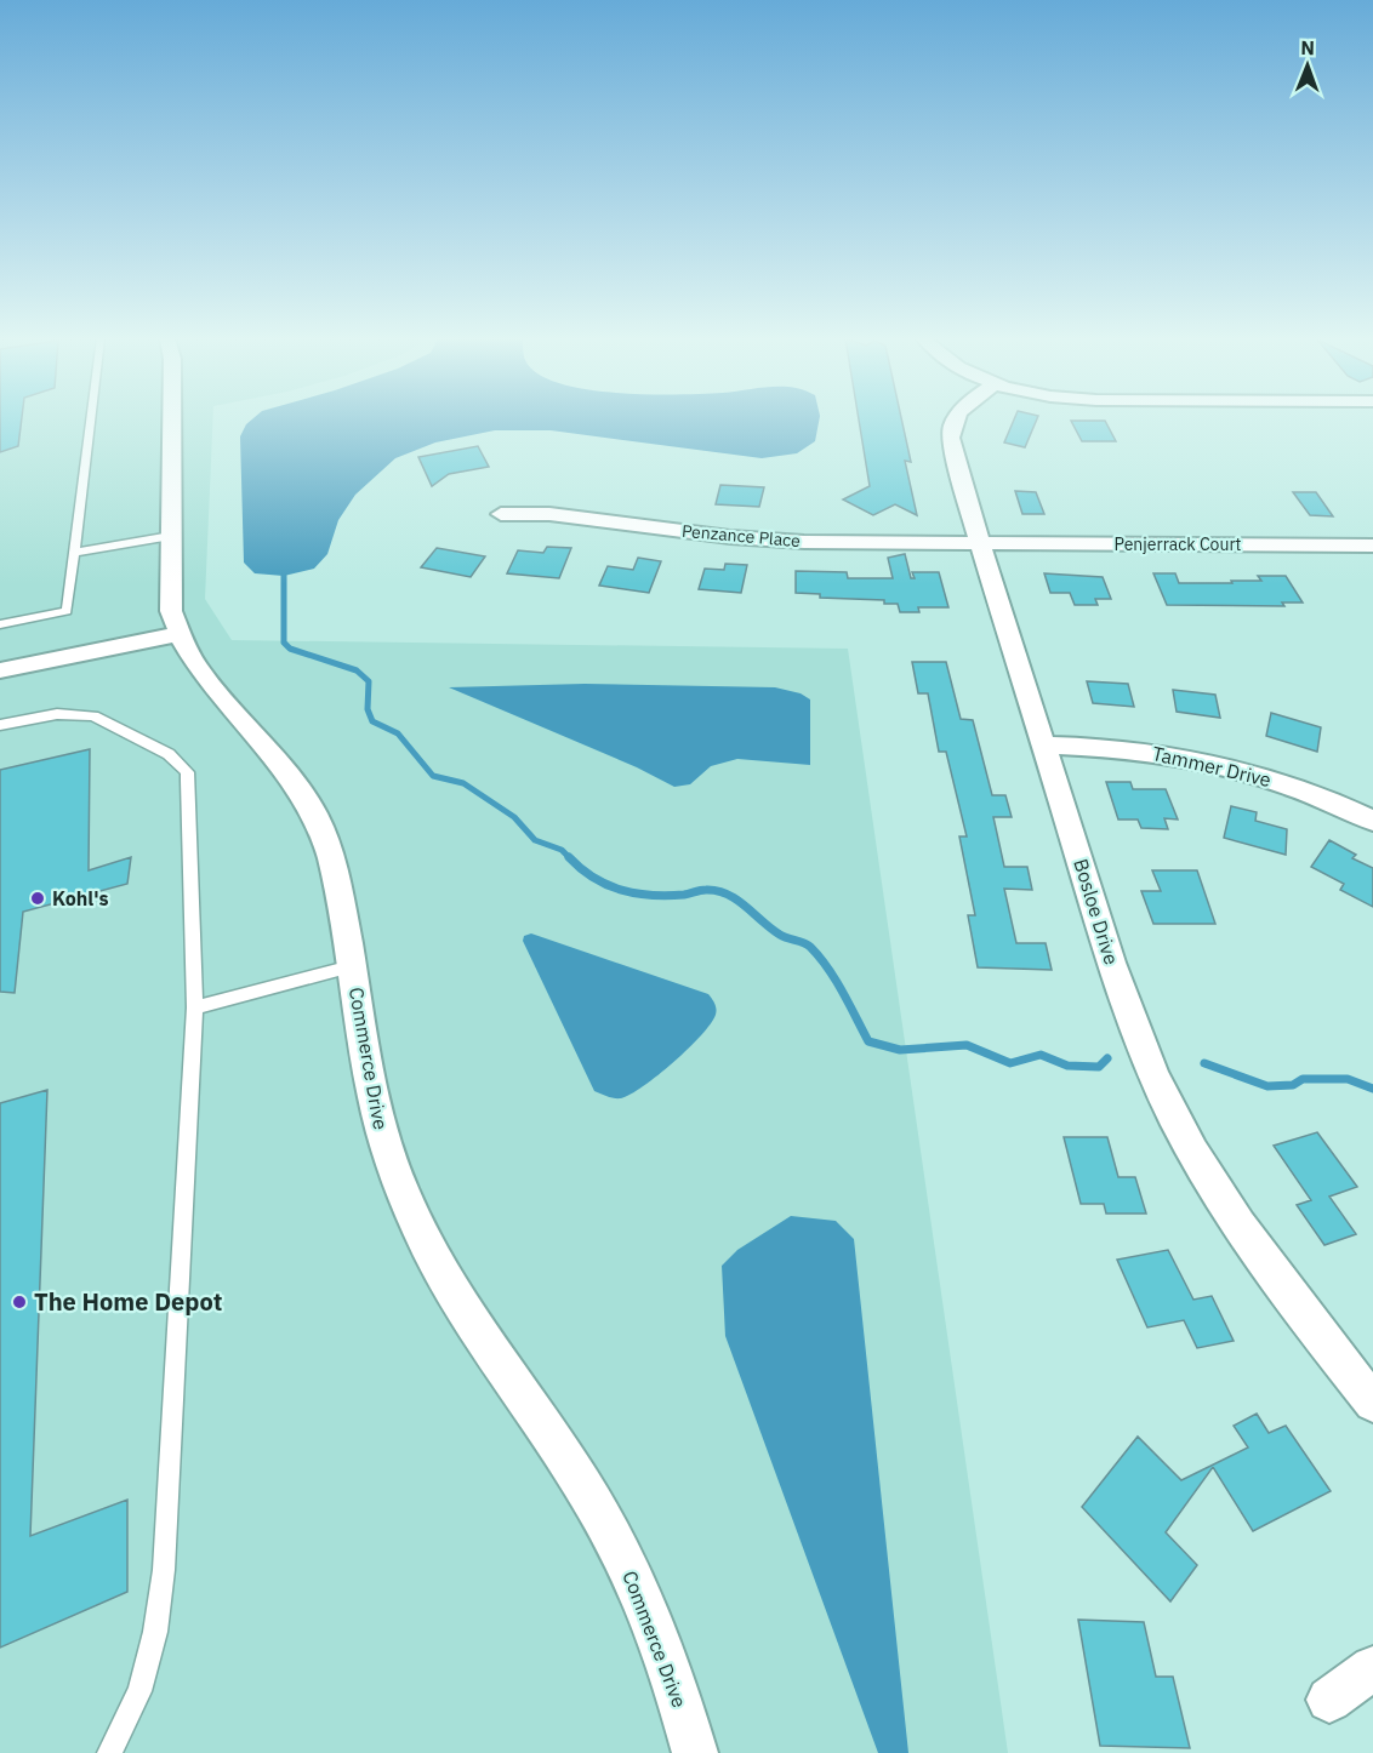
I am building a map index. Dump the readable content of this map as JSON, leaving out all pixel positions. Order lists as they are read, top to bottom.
{
  "streets": {
    "street": [
      "Penzance Place",
      "Penjerrack Court",
      "Tammer Drive",
      "Bosloe Drive",
      "Commerce Drive"
    ]
  },
  "crossings": [
    ["Penzance Place", "Penjerrack Court"],
    ["Penzance Place", "Bosloe Drive"],
    ["Penjerrack Court", "Bosloe Drive"],
    ["Tammer Drive", "Bosloe Drive"]
  ],
  "places": ["Kohl's", "The Home Depot"],
  "north": "top"
}
